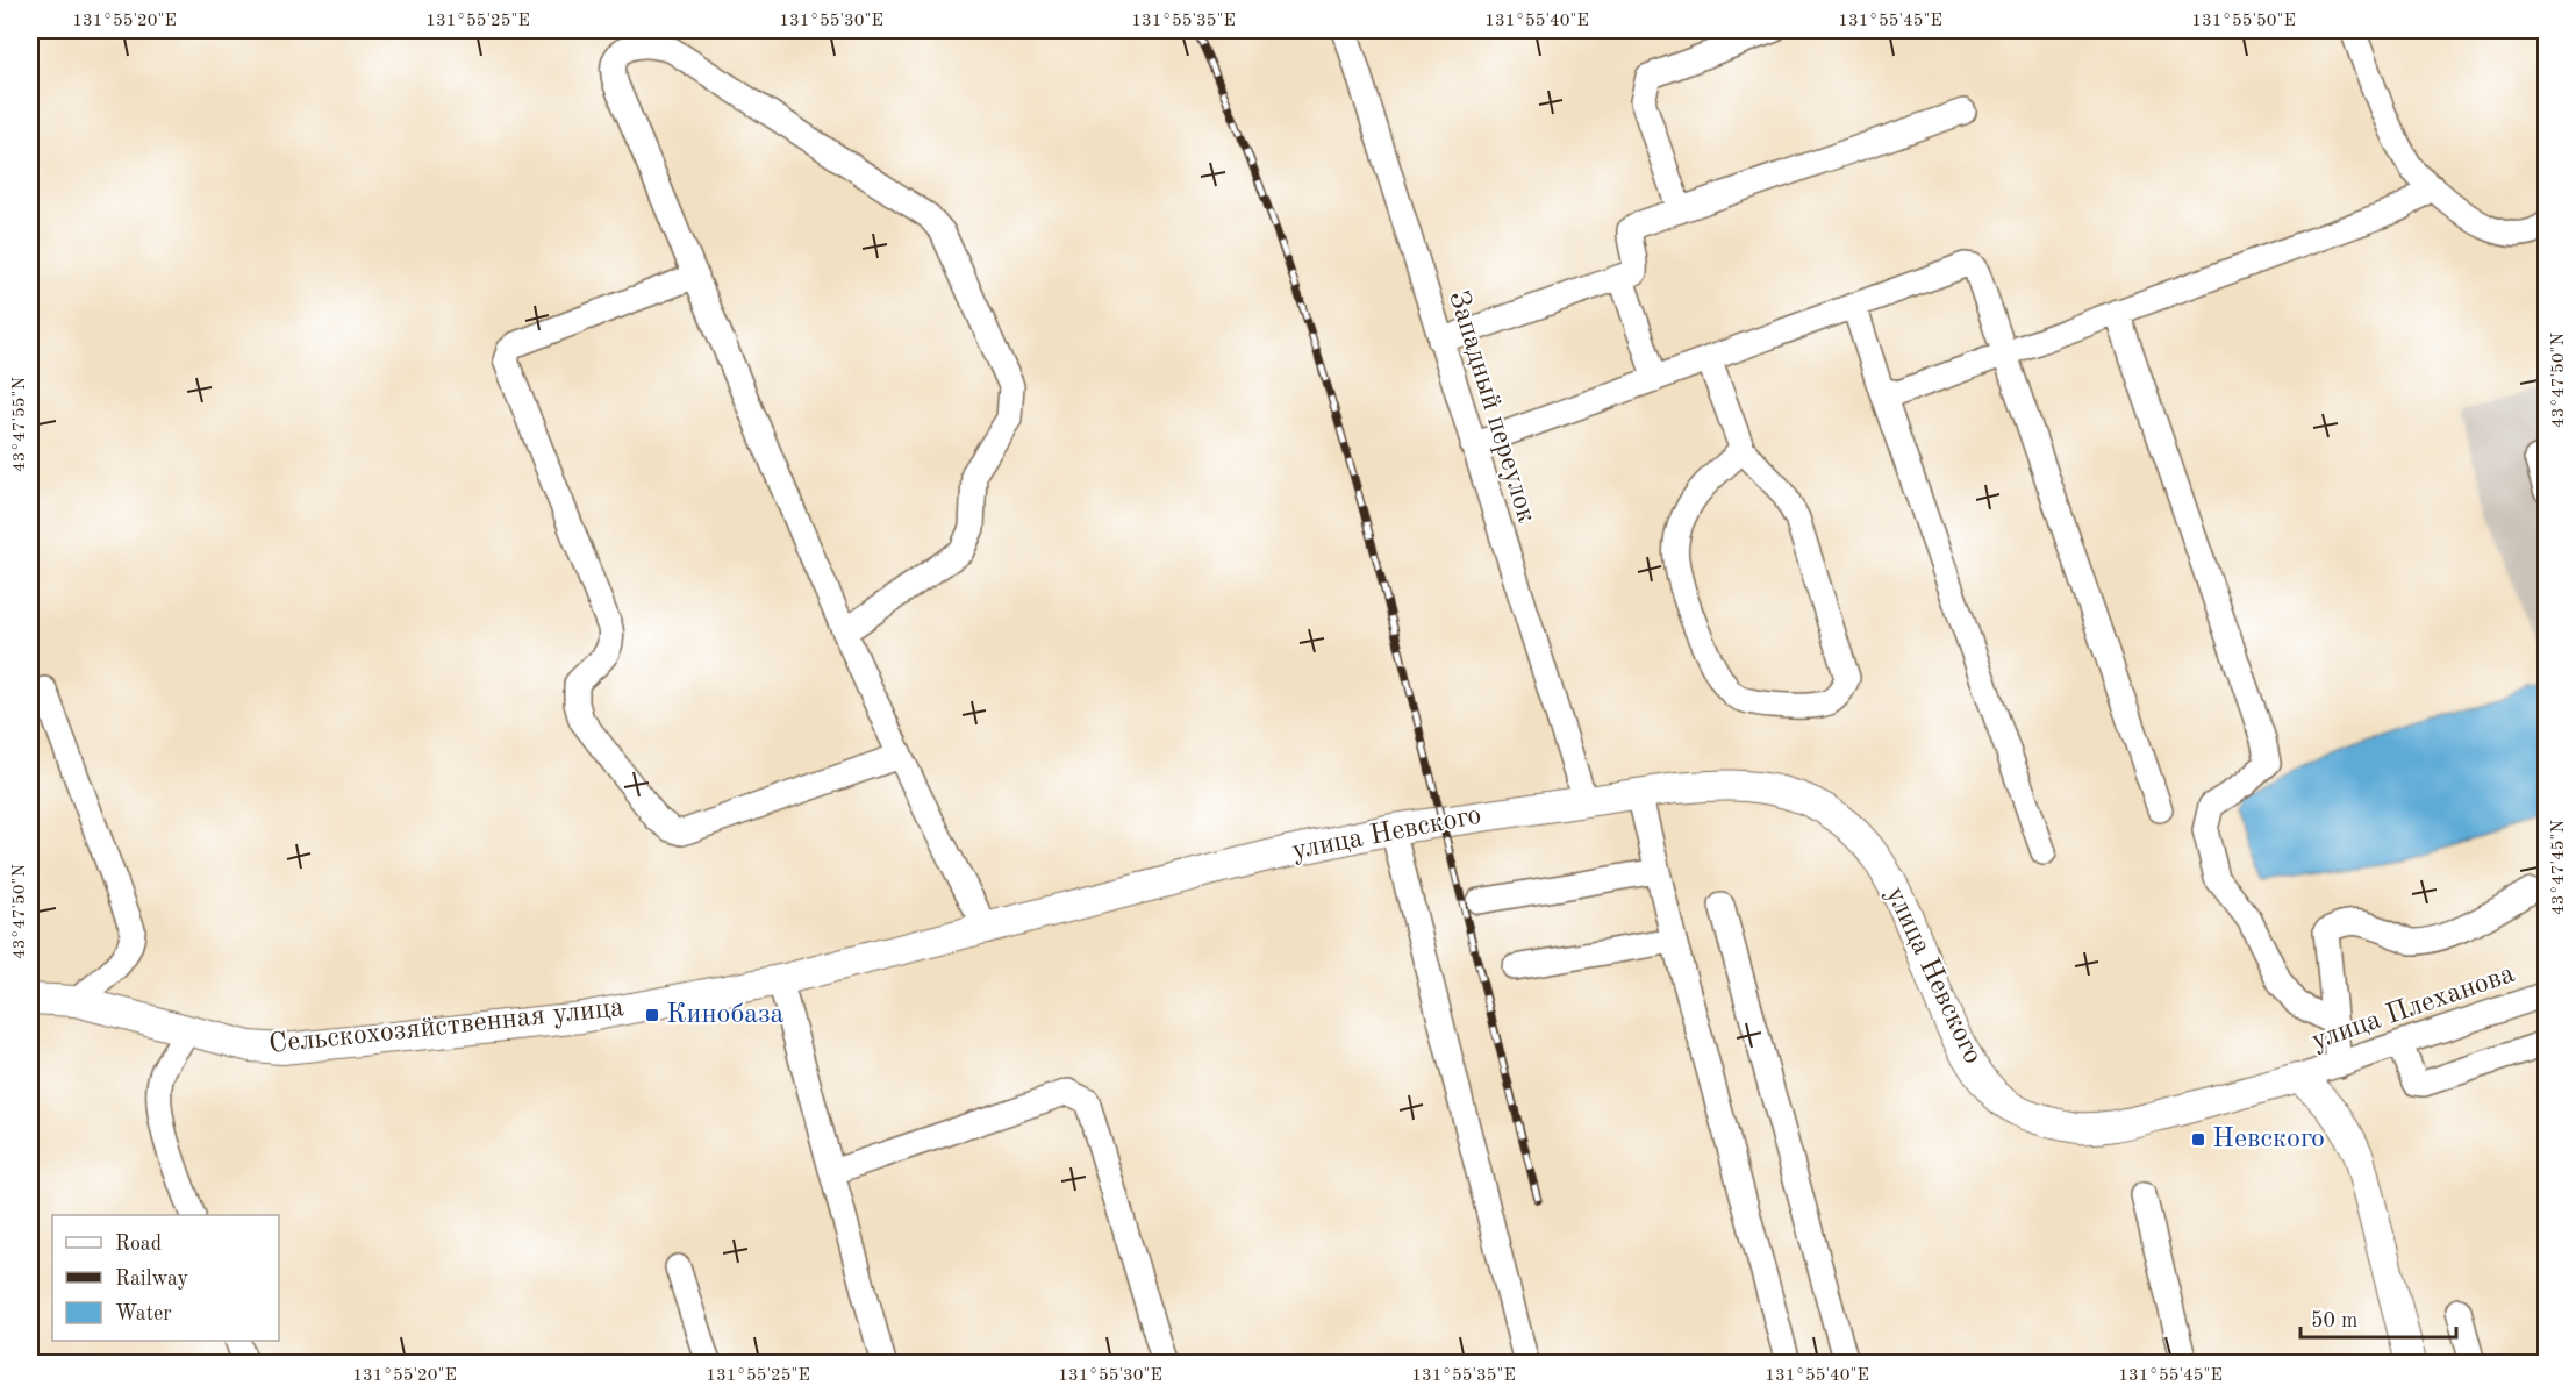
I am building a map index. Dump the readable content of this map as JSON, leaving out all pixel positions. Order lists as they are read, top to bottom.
{
  "streets": {
    "main road": ["улица Невского", "Сельскохозяйственная улица"],
    "street": ["Западный переулок", "улица Плеханова"]
  },
  "crossings": [
    ["Западный переулок", "улица Невского"],
    ["улица Невского", "улица Плеханова"],
    ["улица Невского", "Сельскохозяйственная улица"]
  ],
  "places": {
    "transit": ["Кинобаза", "Невского"]
  },
  "legend": ["Road", "Railway", "Water"],
  "scale_bar": "50 m",
  "coordinates": [
    "131°55'20\"E",
    "131°55'25\"E",
    "131°55'30\"E",
    "131°55'35\"E",
    "131°55'40\"E",
    "131°55'45\"E",
    "131°55'50\"E",
    "43°47'50\"N",
    "43°47'55\"N",
    "43°47'45\"N"
  ]
}
